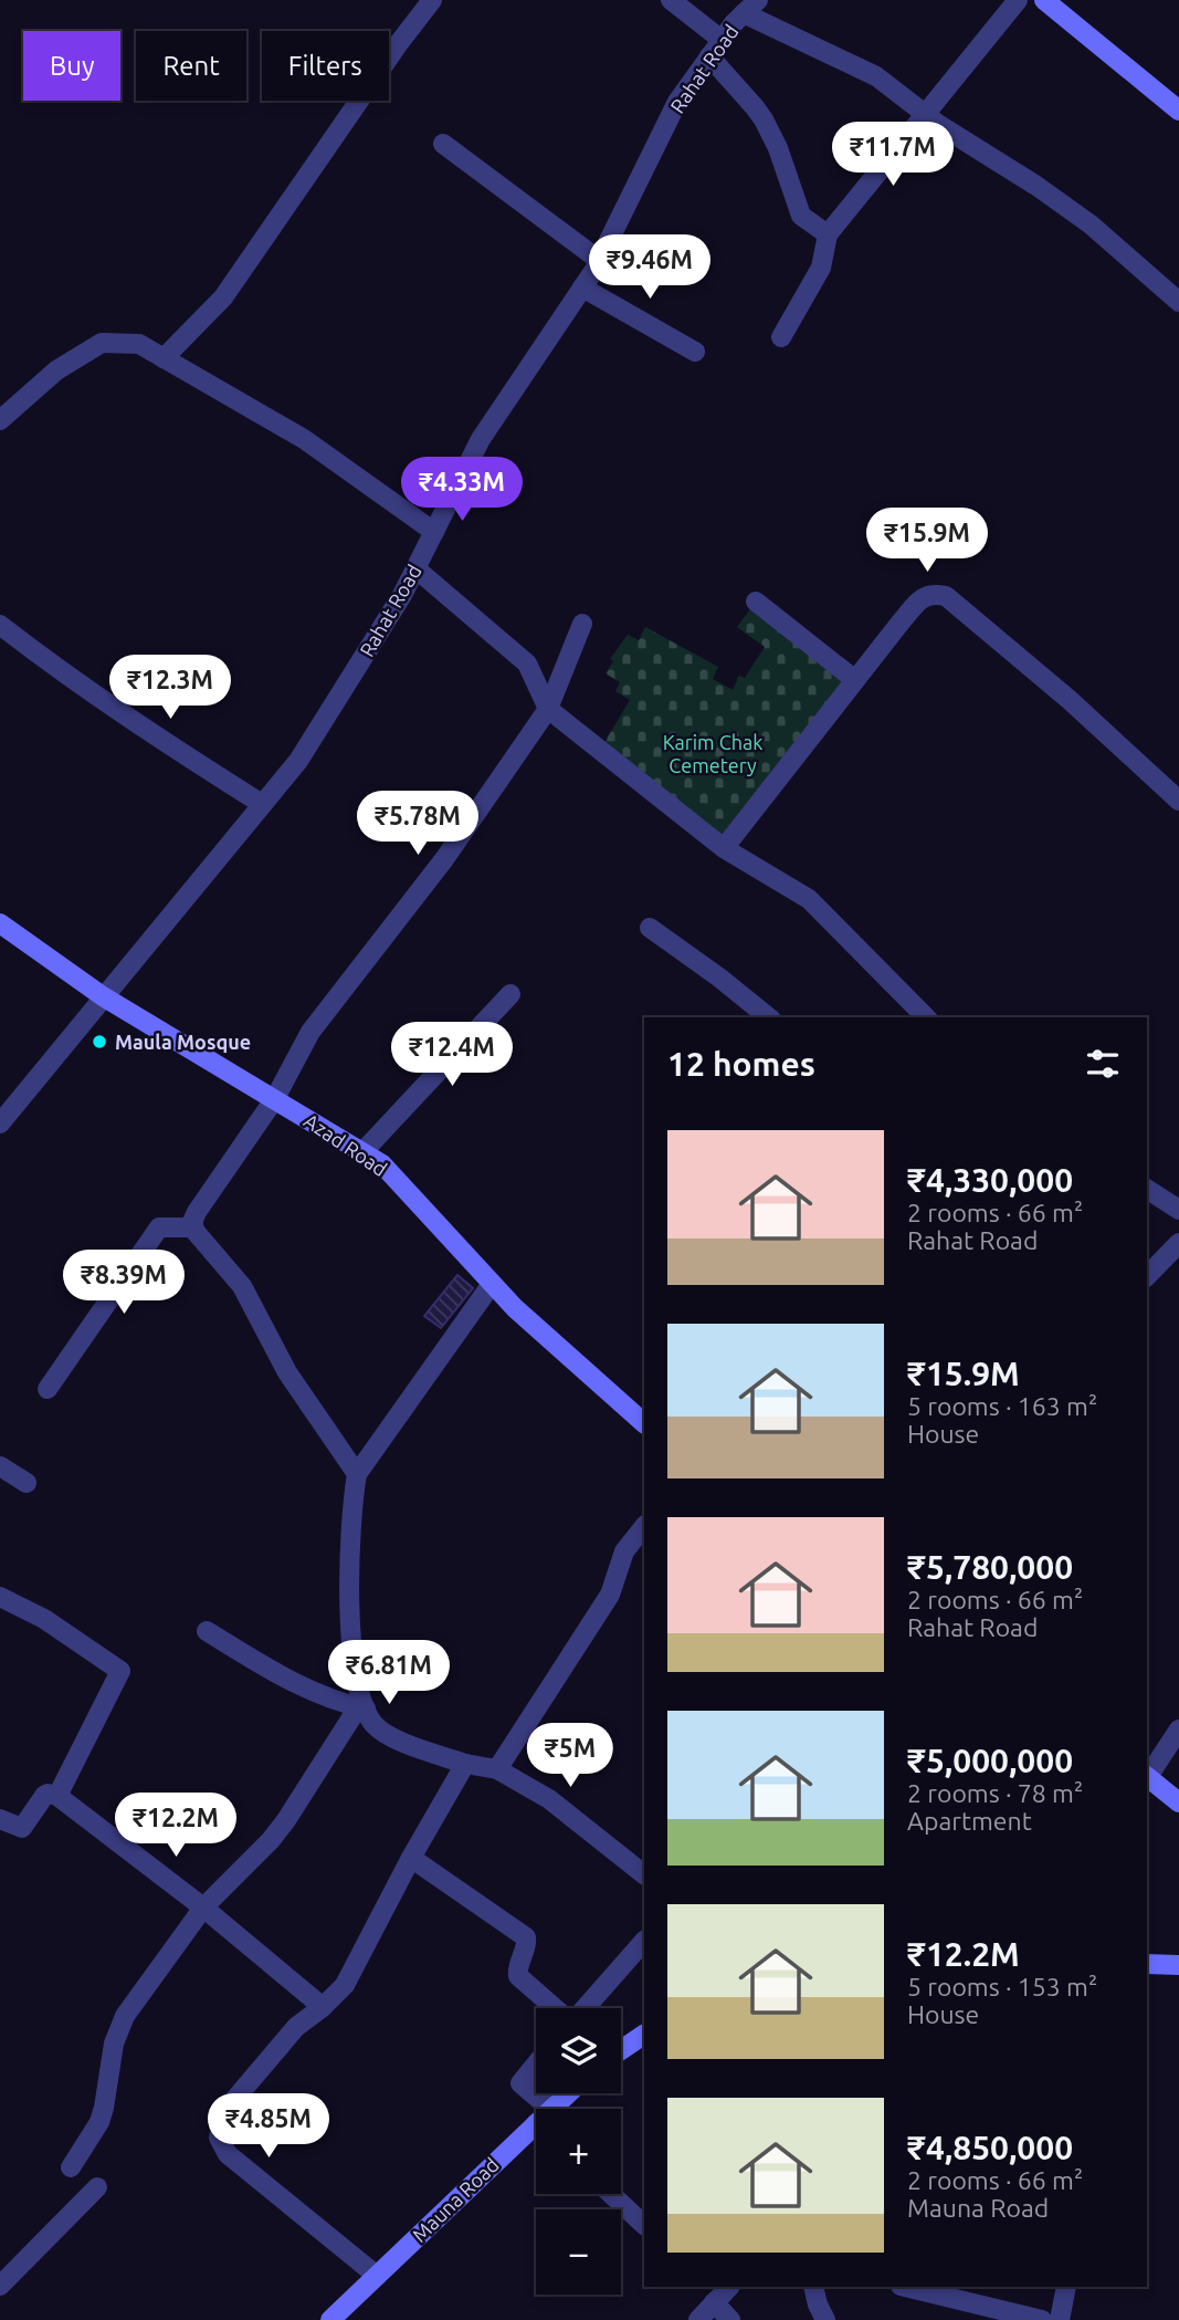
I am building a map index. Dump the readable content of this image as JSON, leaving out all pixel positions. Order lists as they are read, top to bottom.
{
  "streets": {
    "street": ["Rahat Road", "Azad Road", "Mauna Road"]
  },
  "crossings": [
    ["Rahat Road", "Azad Road"]
  ],
  "parks": ["Karim Chak Cemetery"],
  "places": ["Maula Mosque"],
  "page": {
    "chip": ["Buy", "Rent", "Filters"],
    "price": [
      "₹11.7M",
      "₹9.46M",
      "₹4.33M",
      "₹15.9M",
      "₹12.3M",
      "₹5.78M",
      "₹12.4M",
      "₹8.39M",
      "₹6.81M",
      "₹5M",
      "₹12.2M",
      "₹4.85M"
    ],
    "heading": "12 homes",
    "list": [
      {
        "name": "₹4,330,000",
        "note": "2 rooms · 66 m² · Rahat Road"
      },
      {
        "name": "₹15.9M",
        "note": "5 rooms · 163 m² · House"
      },
      {
        "name": "₹5,780,000",
        "note": "2 rooms · 66 m² · Rahat Road"
      },
      {
        "name": "₹5,000,000",
        "note": "2 rooms · 78 m² · Apartment"
      },
      {
        "name": "₹12.2M",
        "note": "5 rooms · 153 m² · House"
      },
      {
        "name": "₹4,850,000",
        "note": "2 rooms · 66 m² · Mauna Road"
      }
    ],
    "map_buttons": ["+", "−"]
  }
}
